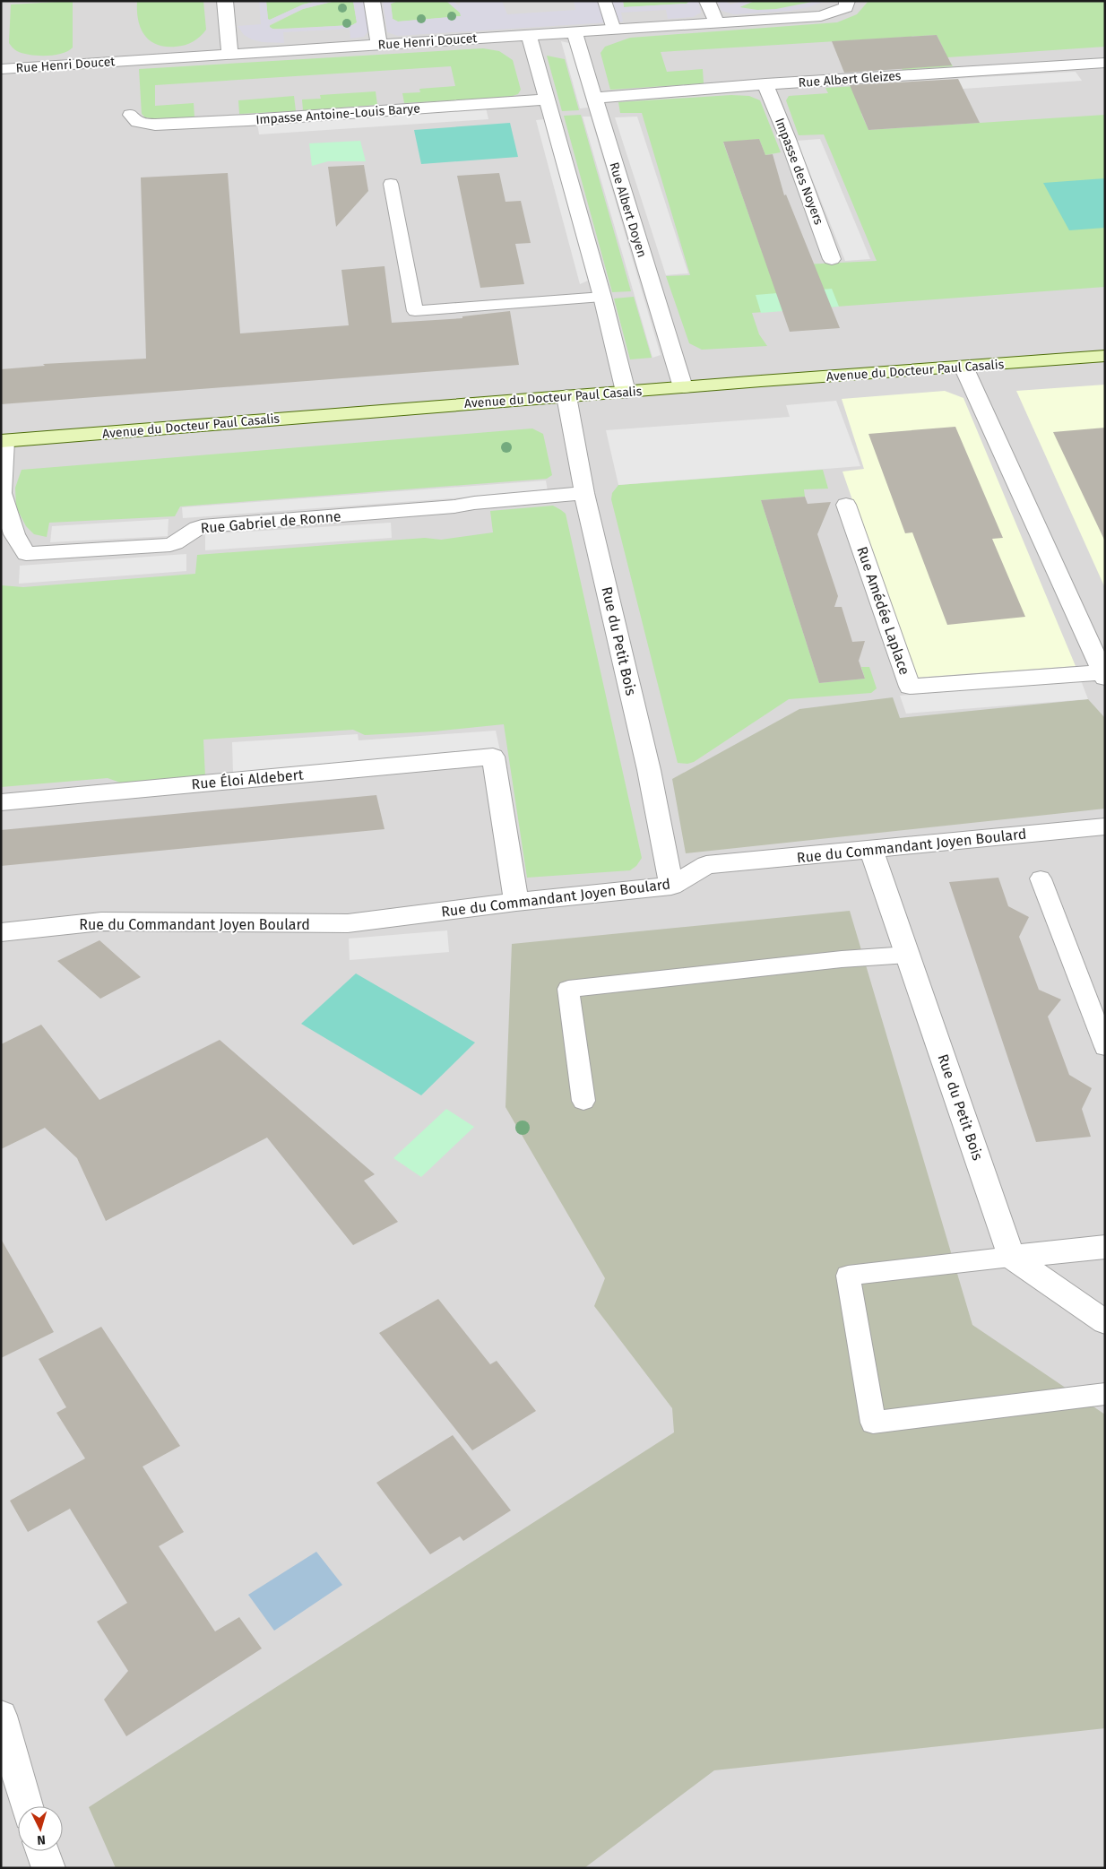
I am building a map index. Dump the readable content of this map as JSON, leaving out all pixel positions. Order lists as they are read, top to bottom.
{
  "streets": {
    "street": [
      "Rue Henri Doucet",
      "Rue Albert Gleizes",
      "Impasse Antoine-Louis Barye",
      "Impasse des Noyers",
      "Rue Albert Doyen",
      "Avenue du Docteur Paul Casalis",
      "Rue Gabriel de Ronne",
      "Rue Amédée Laplace",
      "Rue du Petit Bois",
      "Rue Éloi Aldebert",
      "Rue du Commandant Joyen Boulard"
    ]
  },
  "crossings": [
    ["Rue Henri Doucet", "Rue Albert Doyen"],
    ["Rue Albert Gleizes", "Impasse des Noyers"],
    ["Rue Albert Gleizes", "Rue Albert Doyen"],
    ["Rue Albert Doyen", "Avenue du Docteur Paul Casalis"],
    ["Avenue du Docteur Paul Casalis", "Rue Gabriel de Ronne"],
    ["Avenue du Docteur Paul Casalis", "Rue Amédée Laplace"],
    ["Avenue du Docteur Paul Casalis", "Rue du Petit Bois"],
    ["Rue Gabriel de Ronne", "Rue du Petit Bois"],
    ["Rue du Petit Bois", "Rue du Commandant Joyen Boulard"],
    ["Rue Éloi Aldebert", "Rue du Commandant Joyen Boulard"]
  ],
  "north": "bottom"
}
